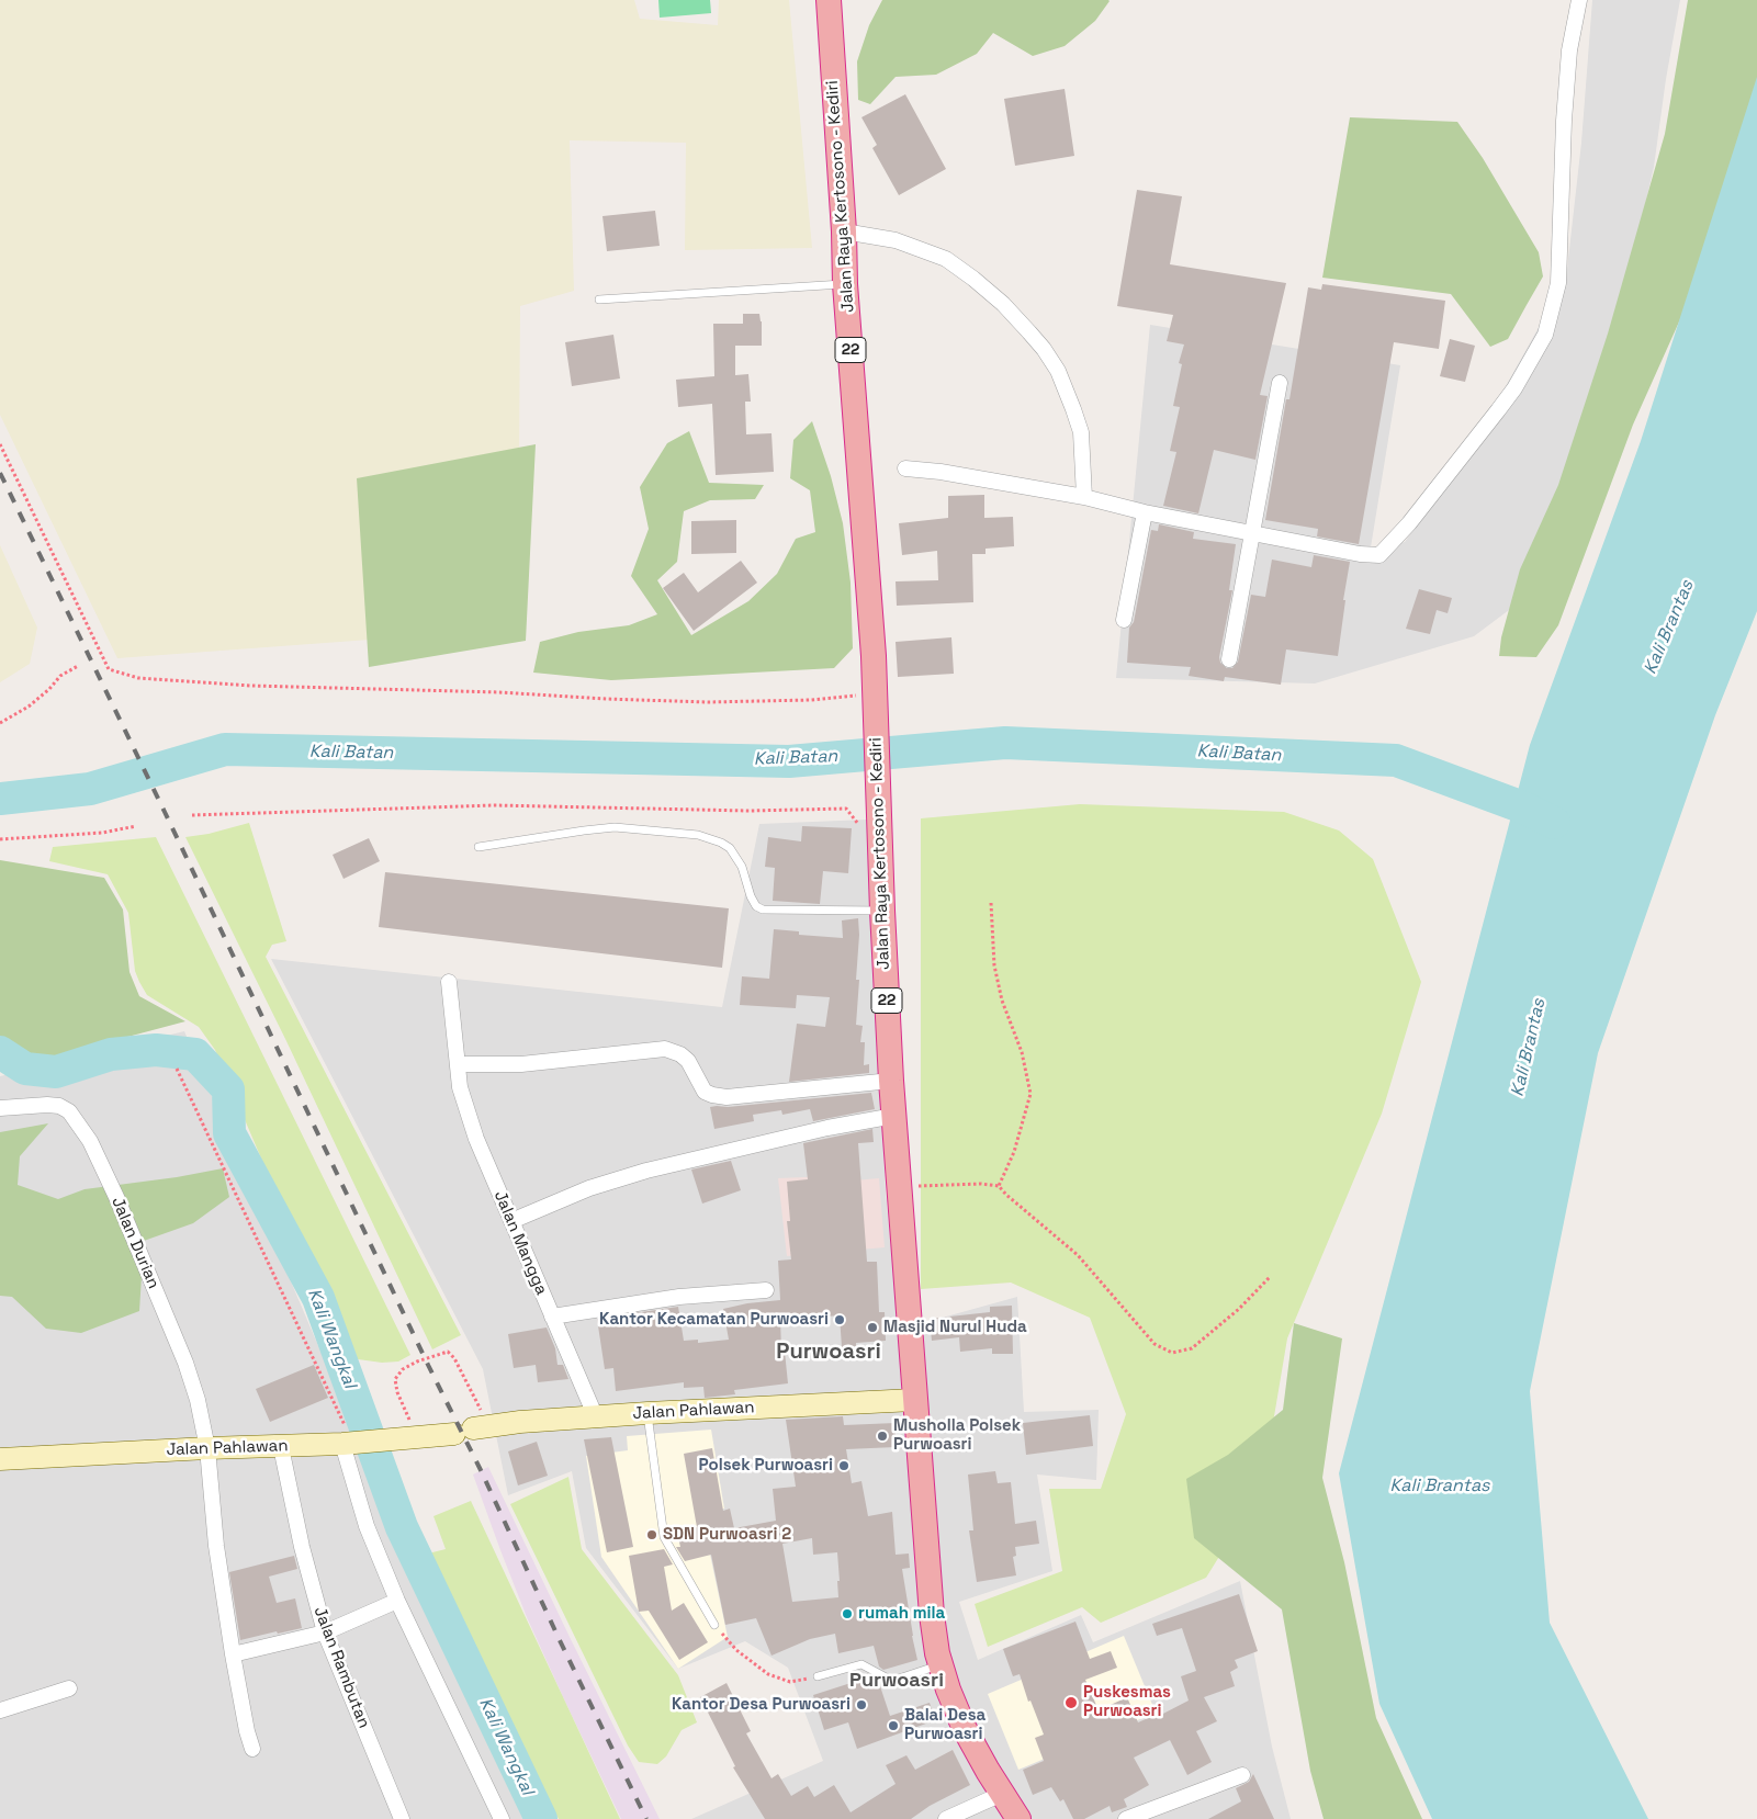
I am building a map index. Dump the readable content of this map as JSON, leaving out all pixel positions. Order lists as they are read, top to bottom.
{
  "streets": {
    "highway": ["Jalan Raya Kertosono - Kediri", "22"],
    "main road": ["Jalan Pahlawan"],
    "street": ["Jalan Durian", "Jalan Mangga", "Jalan Rambutan"]
  },
  "crossings": [
    ["Jalan Raya Kertosono - Kediri", "Jalan Pahlawan"],
    ["Jalan Durian", "Jalan Pahlawan"],
    ["Jalan Mangga", "Jalan Pahlawan"],
    ["Jalan Pahlawan", "Jalan Rambutan"]
  ],
  "districts": ["Purwoasri", "Purwoasri"],
  "water": ["Kali Brantas", "Kali Batan", "Kali Wangkal"],
  "places": [
    "Kantor Kecamatan Purwoasri",
    "Masjid Nurul Huda",
    "Musholla Polsek Purwoasri",
    "Polsek Purwoasri",
    "SDN Purwoasri 2",
    "rumah mila",
    "Puskesmas Purwoasri",
    "Kantor Desa Purwoasri",
    "Balai Desa Purwoasri"
  ]
}
